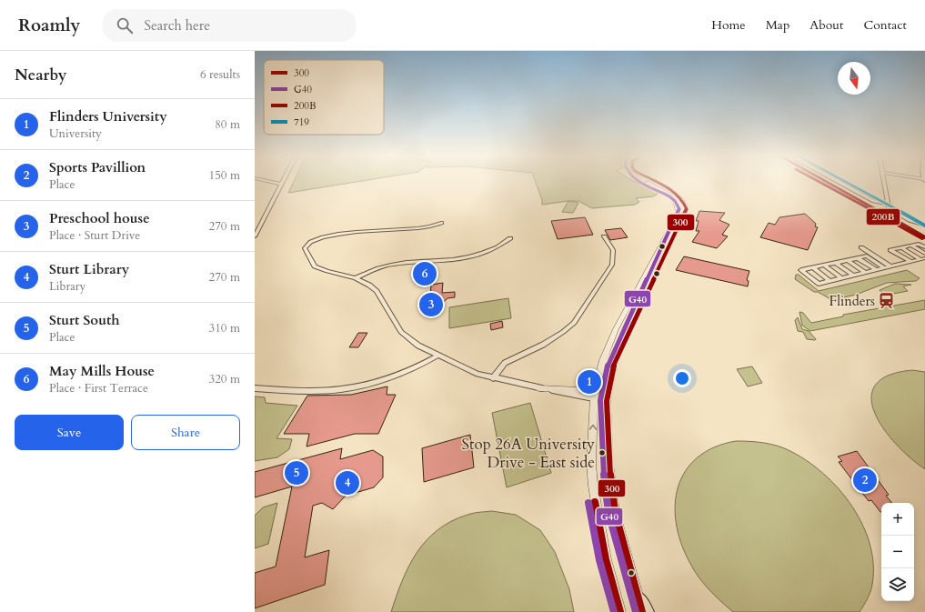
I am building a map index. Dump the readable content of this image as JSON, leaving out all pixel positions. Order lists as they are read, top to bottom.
{
  "places": {
    "station": ["Flinders"],
    "other": ["Stop 26A University Drive - East side"]
  },
  "lines": [
    "transit line 300",
    "transit line G40",
    "transit line 200B",
    "transit line 719"
  ],
  "legend": [
    "300",
    "G40",
    "200B",
    "719"
  ],
  "north": "bottom",
  "page": {
    "header": "Roamly",
    "search": "Search here",
    "nav": [
      "Home",
      "Map",
      "About",
      "Contact"
    ],
    "heading": ["Nearby", "6 results"],
    "list": [
      {
        "mark": "1",
        "name": "Flinders University",
        "note": "University",
        "value": "80 m"
      },
      {
        "mark": "2",
        "name": "Sports Pavillion",
        "note": "Place",
        "value": "150 m"
      },
      {
        "mark": "3",
        "name": "Preschool house",
        "note": "Place · Sturt Drive",
        "value": "270 m"
      },
      {
        "mark": "4",
        "name": "Sturt Library",
        "note": "Library",
        "value": "270 m"
      },
      {
        "mark": "5",
        "name": "Sturt South",
        "note": "Place",
        "value": "310 m"
      },
      {
        "mark": "6",
        "name": "May Mills House",
        "note": "Place · First Terrace",
        "value": "320 m"
      }
    ],
    "pins": [
      "6",
      "3",
      "1",
      "5",
      "2",
      "4"
    ],
    "buttons": ["Save", "Share"],
    "map_buttons": ["+", "−"]
  }
}
